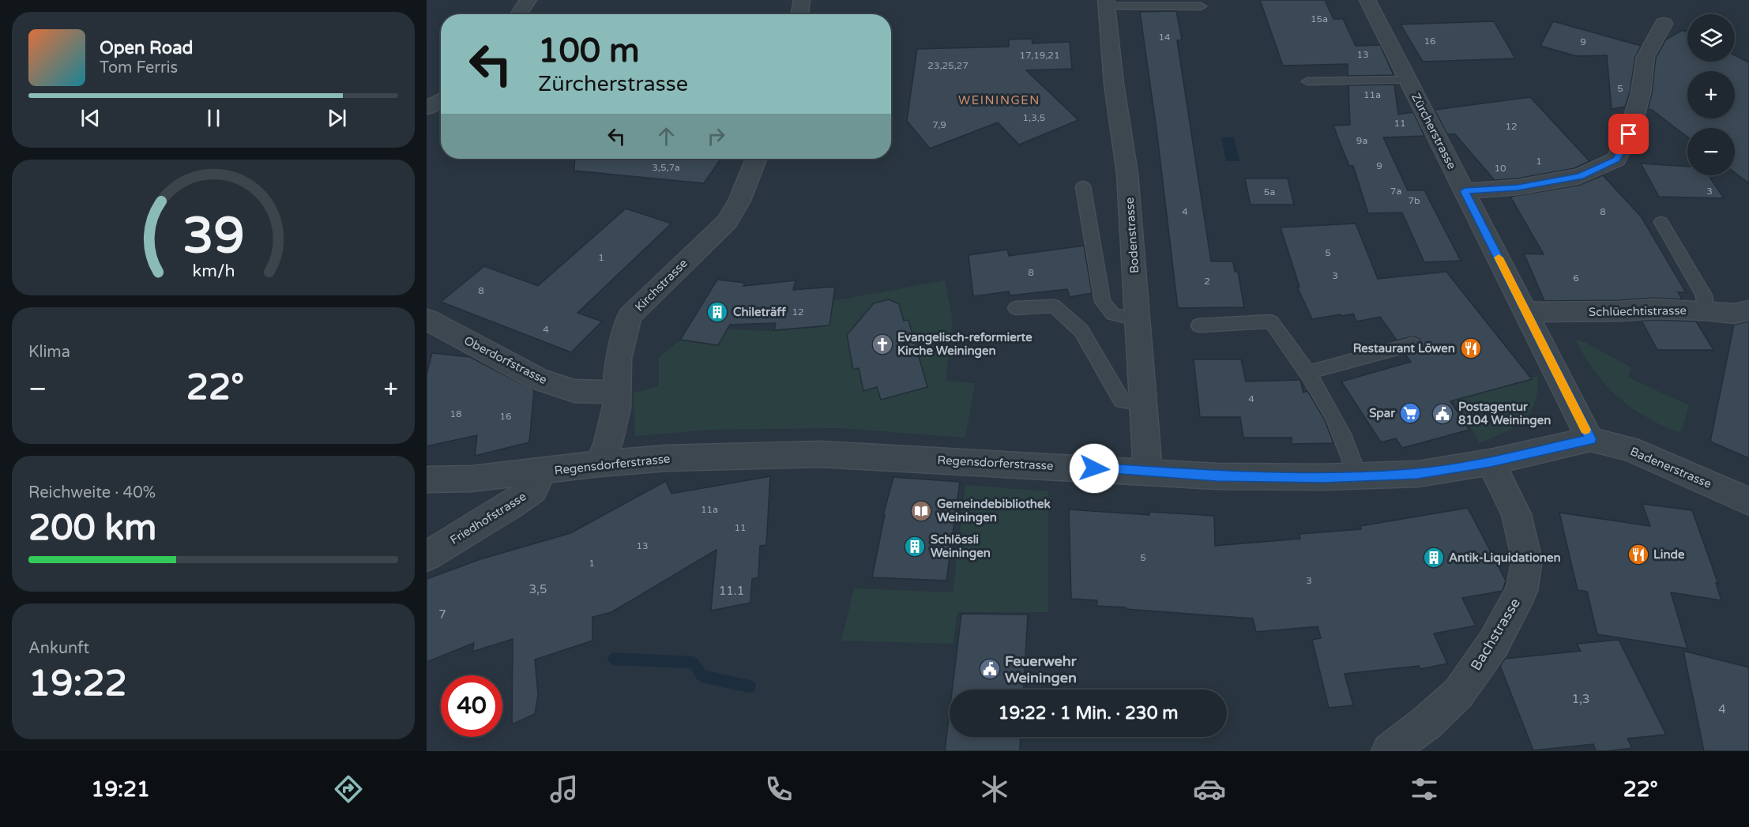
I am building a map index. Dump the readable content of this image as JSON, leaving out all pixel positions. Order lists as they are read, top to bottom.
{
  "streets": {
    "street": [
      "Zürcherstrasse",
      "Bodenstrasse",
      "Kirchstrasse",
      "Schlüechtistrasse",
      "Oberdorfstrasse",
      "Regensdorferstrasse",
      "Badenerstrasse",
      "Friedhofstrasse",
      "Bachstrasse"
    ]
  },
  "crossings": [
    ["Zürcherstrasse", "Schlüechtistrasse"],
    ["Zürcherstrasse", "Regensdorferstrasse"],
    ["Zürcherstrasse", "Badenerstrasse"],
    ["Bodenstrasse", "Regensdorferstrasse"],
    ["Kirchstrasse", "Oberdorfstrasse"],
    ["Kirchstrasse", "Regensdorferstrasse"],
    ["Regensdorferstrasse", "Badenerstrasse"],
    ["Regensdorferstrasse", "Friedhofstrasse"],
    ["Regensdorferstrasse", "Bachstrasse"]
  ],
  "districts": ["WEININGEN"],
  "places": {
    "building": ["Chileträff", "Schlössli Weiningen", "Antik-Liquidationen"],
    "church": ["Evangelisch-reformierte Kirche Weiningen"],
    "restaurant": ["Restaurant Löwen", "Linde"],
    "supermarket": ["Spar"],
    "public building": ["Postagentur 8104 Weiningen", "Feuerwehr Weiningen"],
    "library": ["Gemeindebibliothek Weiningen"]
  },
  "house_numbers": [
    "15a",
    "14",
    "16",
    "9",
    "13",
    "17,19,21",
    "23,25,27",
    "5",
    "11a",
    "1,3,5",
    "11",
    "7,9",
    "12",
    "9a",
    "1",
    "9",
    "3,5,7a",
    "10",
    "7a",
    "3",
    "5a",
    "7b",
    "4",
    "8",
    "5",
    "1",
    "8",
    "3",
    "6",
    "2",
    "8",
    "12",
    "4",
    "4",
    "18",
    "16",
    "11a",
    "11",
    "13",
    "5",
    "1",
    "3",
    "3,5",
    "11.1",
    "7",
    "1,3",
    "4"
  ],
  "page": {
    "map_buttons": ["+", "−"],
    "turn": ["100 m", "Zürcherstrasse"],
    "song": ["Open Road", "Tom Ferris"],
    "tile": [
      "Klima",
      ["Reichweite · 40%", "200 km"],
      ["Ankunft", "19:22"]
    ],
    "heat": ["−", "22°", "+"],
    "limit": "40",
    "trip": "19:22 · 1 Min. · 230 m",
    "tabs": ["19:21", "22°"],
    "gauge": ["39", "km/h"]
  }
}
